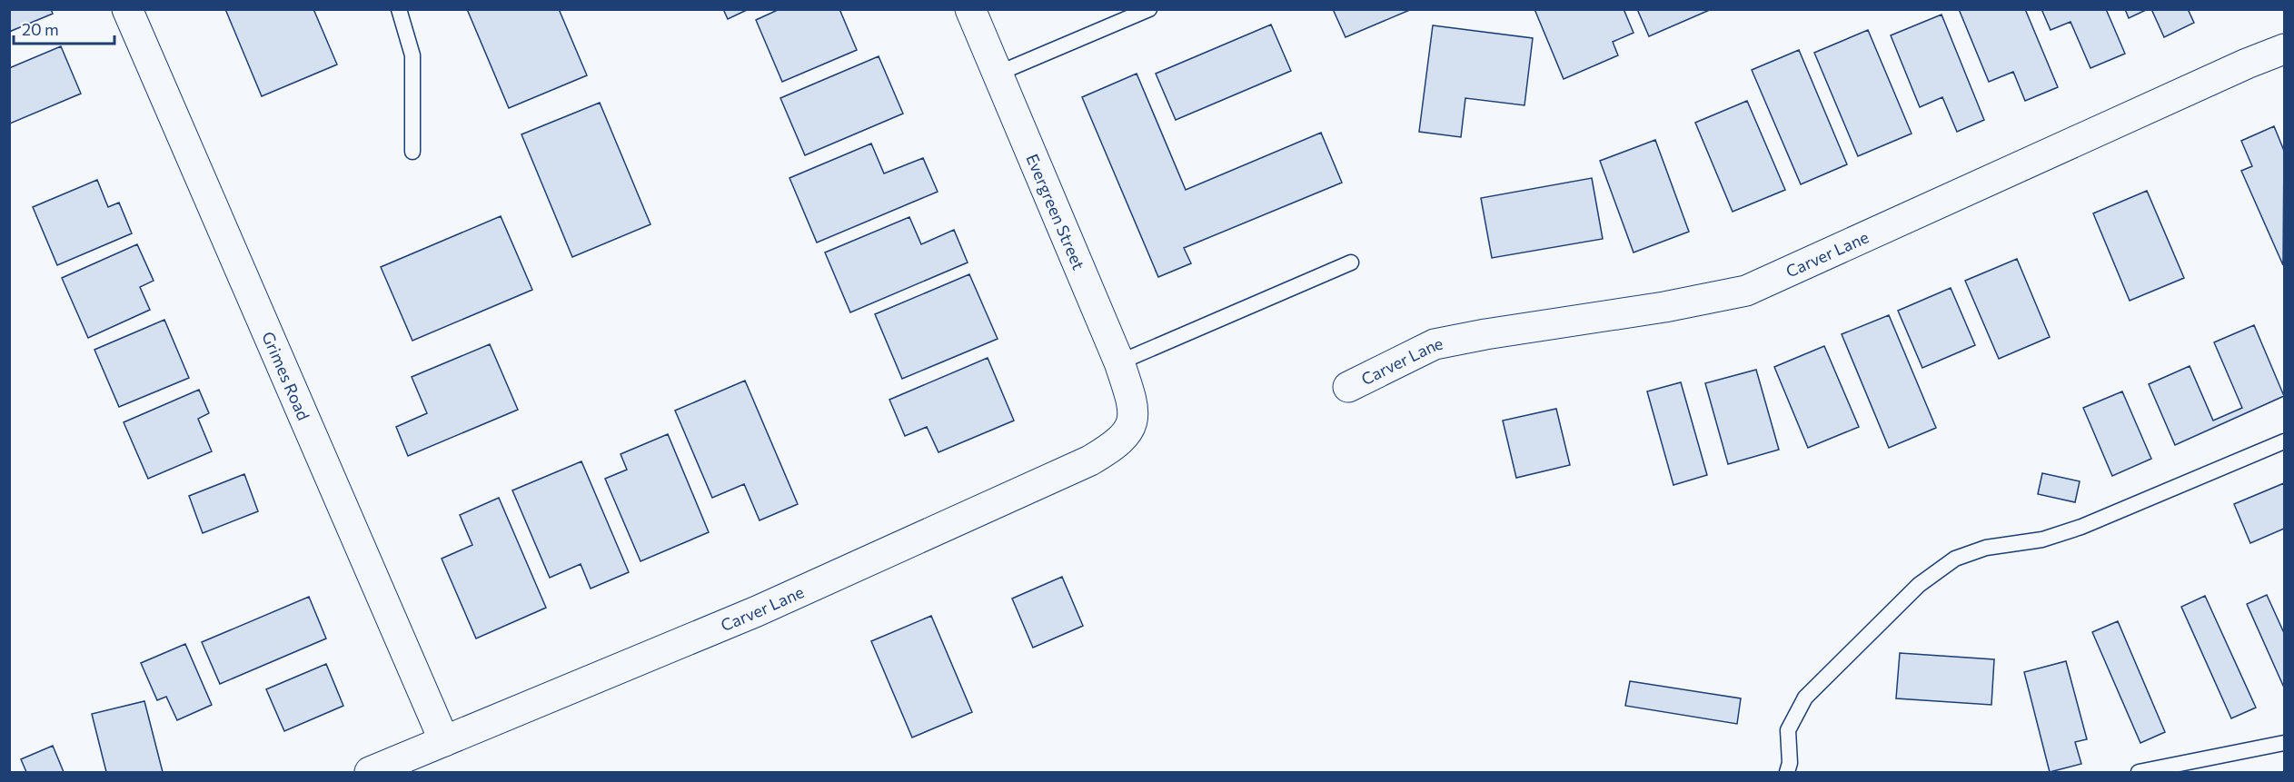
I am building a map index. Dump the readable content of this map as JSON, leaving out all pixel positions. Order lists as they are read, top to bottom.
{
  "streets": {
    "street": ["Evergreen Street", "Carver Lane", "Grimes Road"]
  },
  "crossings": [
    ["Evergreen Street", "Carver Lane"],
    ["Carver Lane", "Grimes Road"]
  ],
  "scale_bar": "20 m"
}
